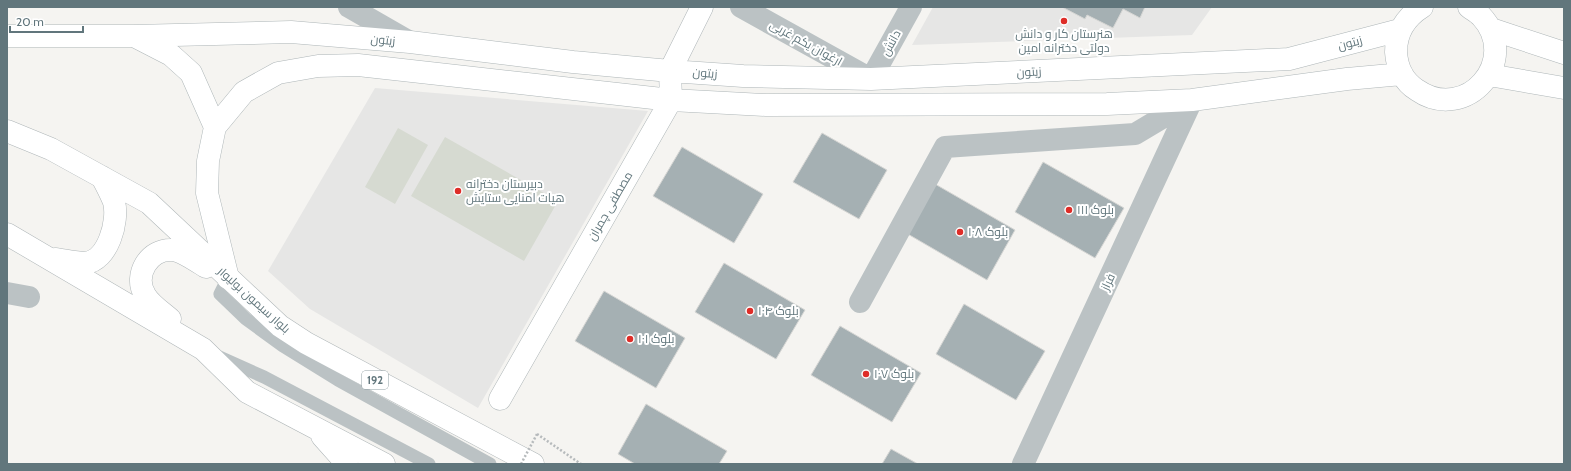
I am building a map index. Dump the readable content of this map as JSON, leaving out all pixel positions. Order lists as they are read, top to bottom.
{
  "streets": {
    "main road": [
      "زیتون",
      "مصطفی چمران",
      "بلوار سیمون بولیوار",
      "192"
    ],
    "street": ["ارغوان یکم غربی", "دانش", "فراز"]
  },
  "crossings": [
    ["زیتون", "ارغوان یکم غربی"],
    ["زیتون", "دانش"],
    ["ارغوان یکم غربی", "دانش"]
  ],
  "places": [
    "هنرستان کار و دانش دولتی دخترانه امین",
    "دبیرستان دخترانه هیات امنایی ستایش",
    "بلوک ۱۱۱",
    "بلوک ۱۰۸",
    "بلوک ۱۰۴",
    "بلوک ۱۰۱",
    "بلوک ۱۰۷"
  ],
  "scale_bar": "20 m"
}
